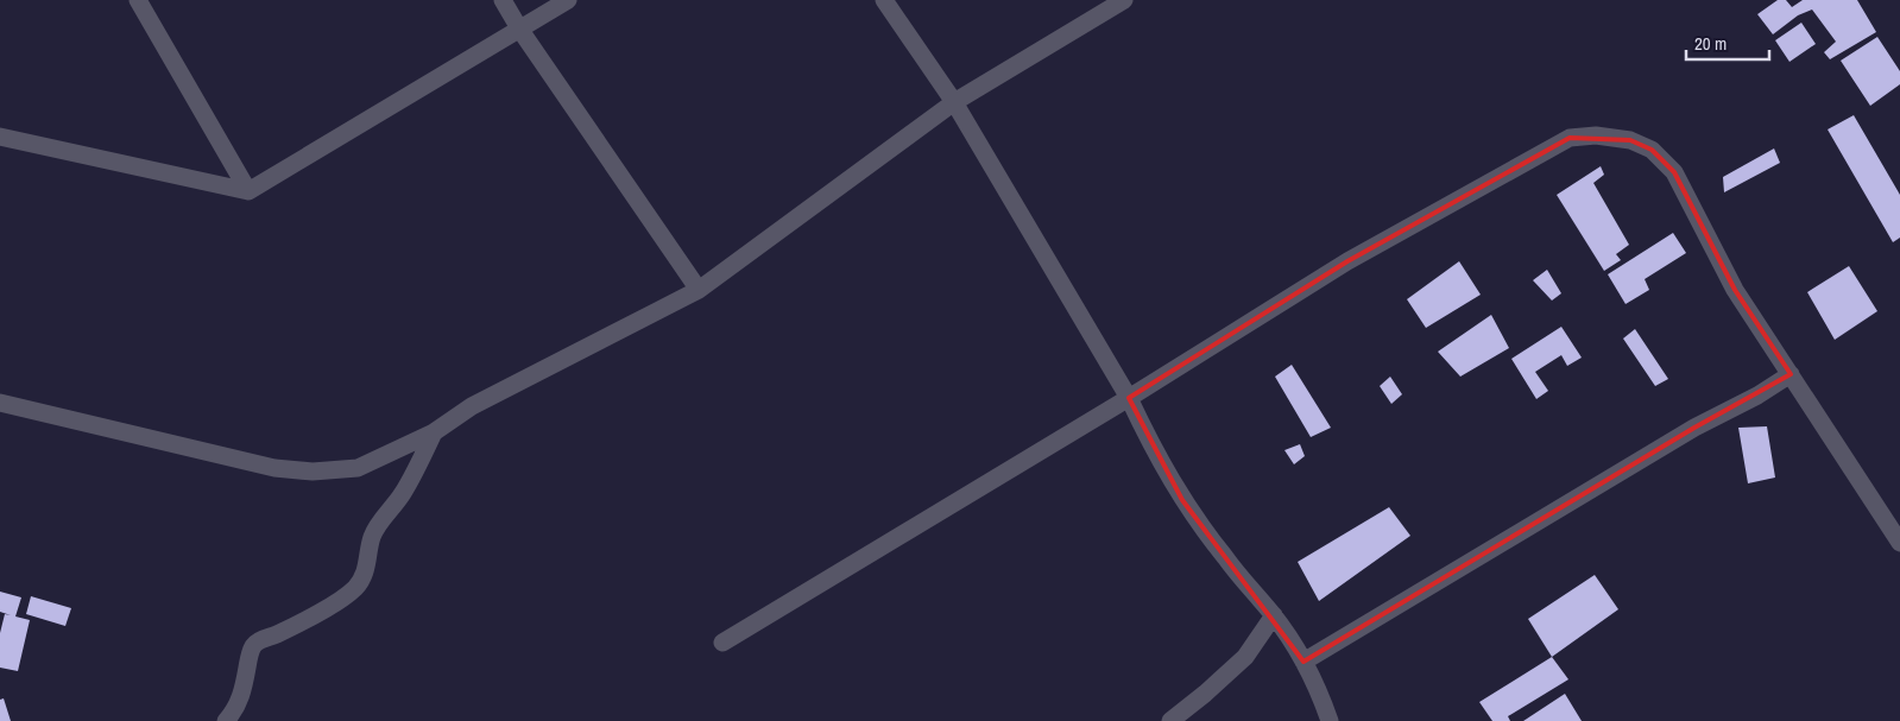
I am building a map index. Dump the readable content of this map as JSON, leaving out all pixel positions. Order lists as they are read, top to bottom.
{
  "scale_bar": "20 m"
}
